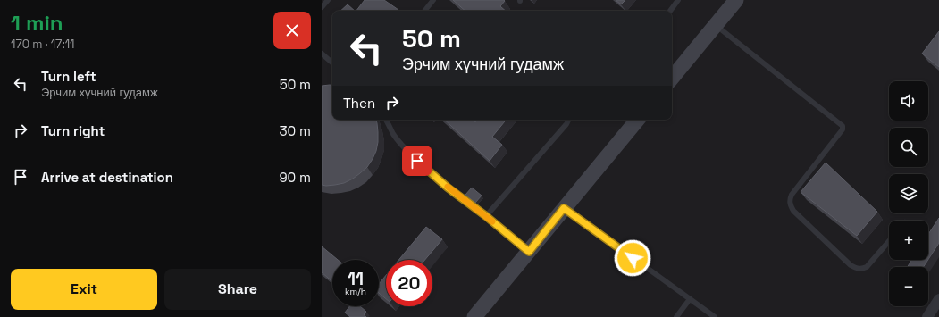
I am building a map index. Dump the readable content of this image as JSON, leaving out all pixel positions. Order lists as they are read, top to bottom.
{
  "page": {
    "heading": ["1 min", "170 m · 17:11"],
    "turn": ["50 m", "Эрчим хүчний гудамж"],
    "list": [
      {
        "name": "Turn left",
        "note": "Эрчим хүчний гудамж",
        "value": "50 m"
      },
      {
        "name": "Turn right",
        "value": "30 m"
      },
      {
        "name": "Arrive at destination",
        "value": "90 m"
      }
    ],
    "map_buttons": ["+", "−"],
    "then": "Then",
    "speed": "11 km/h",
    "limit": "20",
    "buttons": ["Exit", "Share"]
  }
}
